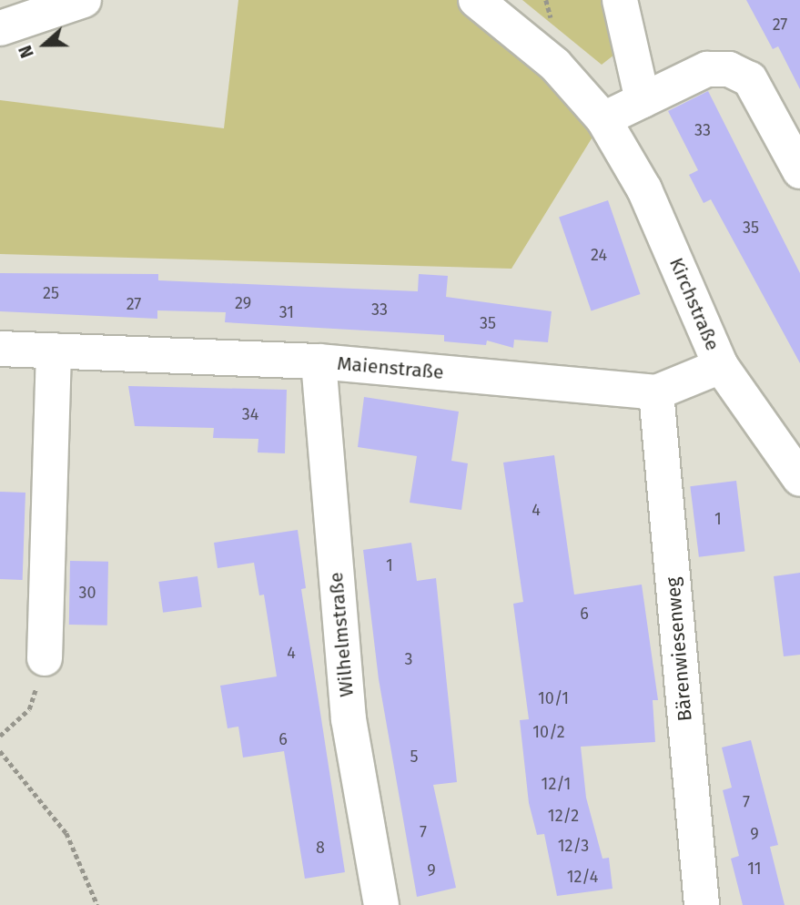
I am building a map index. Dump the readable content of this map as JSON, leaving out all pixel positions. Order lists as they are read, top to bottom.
{
  "streets": {
    "street": [
      "Kirchstraße",
      "Maienstraße",
      "Wilhelmstraße",
      "Bärenwiesenweg"
    ]
  },
  "crossings": [
    ["Kirchstraße", "Maienstraße"],
    ["Maienstraße", "Wilhelmstraße"],
    ["Maienstraße", "Bärenwiesenweg"]
  ],
  "house_numbers": [
    "27",
    "33",
    "35",
    "24",
    "25",
    "29",
    "27",
    "33",
    "31",
    "35",
    "34",
    "4",
    "1",
    "1",
    "30",
    "6",
    "4",
    "3",
    "10/1",
    "10/2",
    "6",
    "5",
    "12/1",
    "7",
    "12/2",
    "7",
    "9",
    "12/3",
    "8",
    "11",
    "9",
    "12/4"
  ],
  "north": "left"
}
